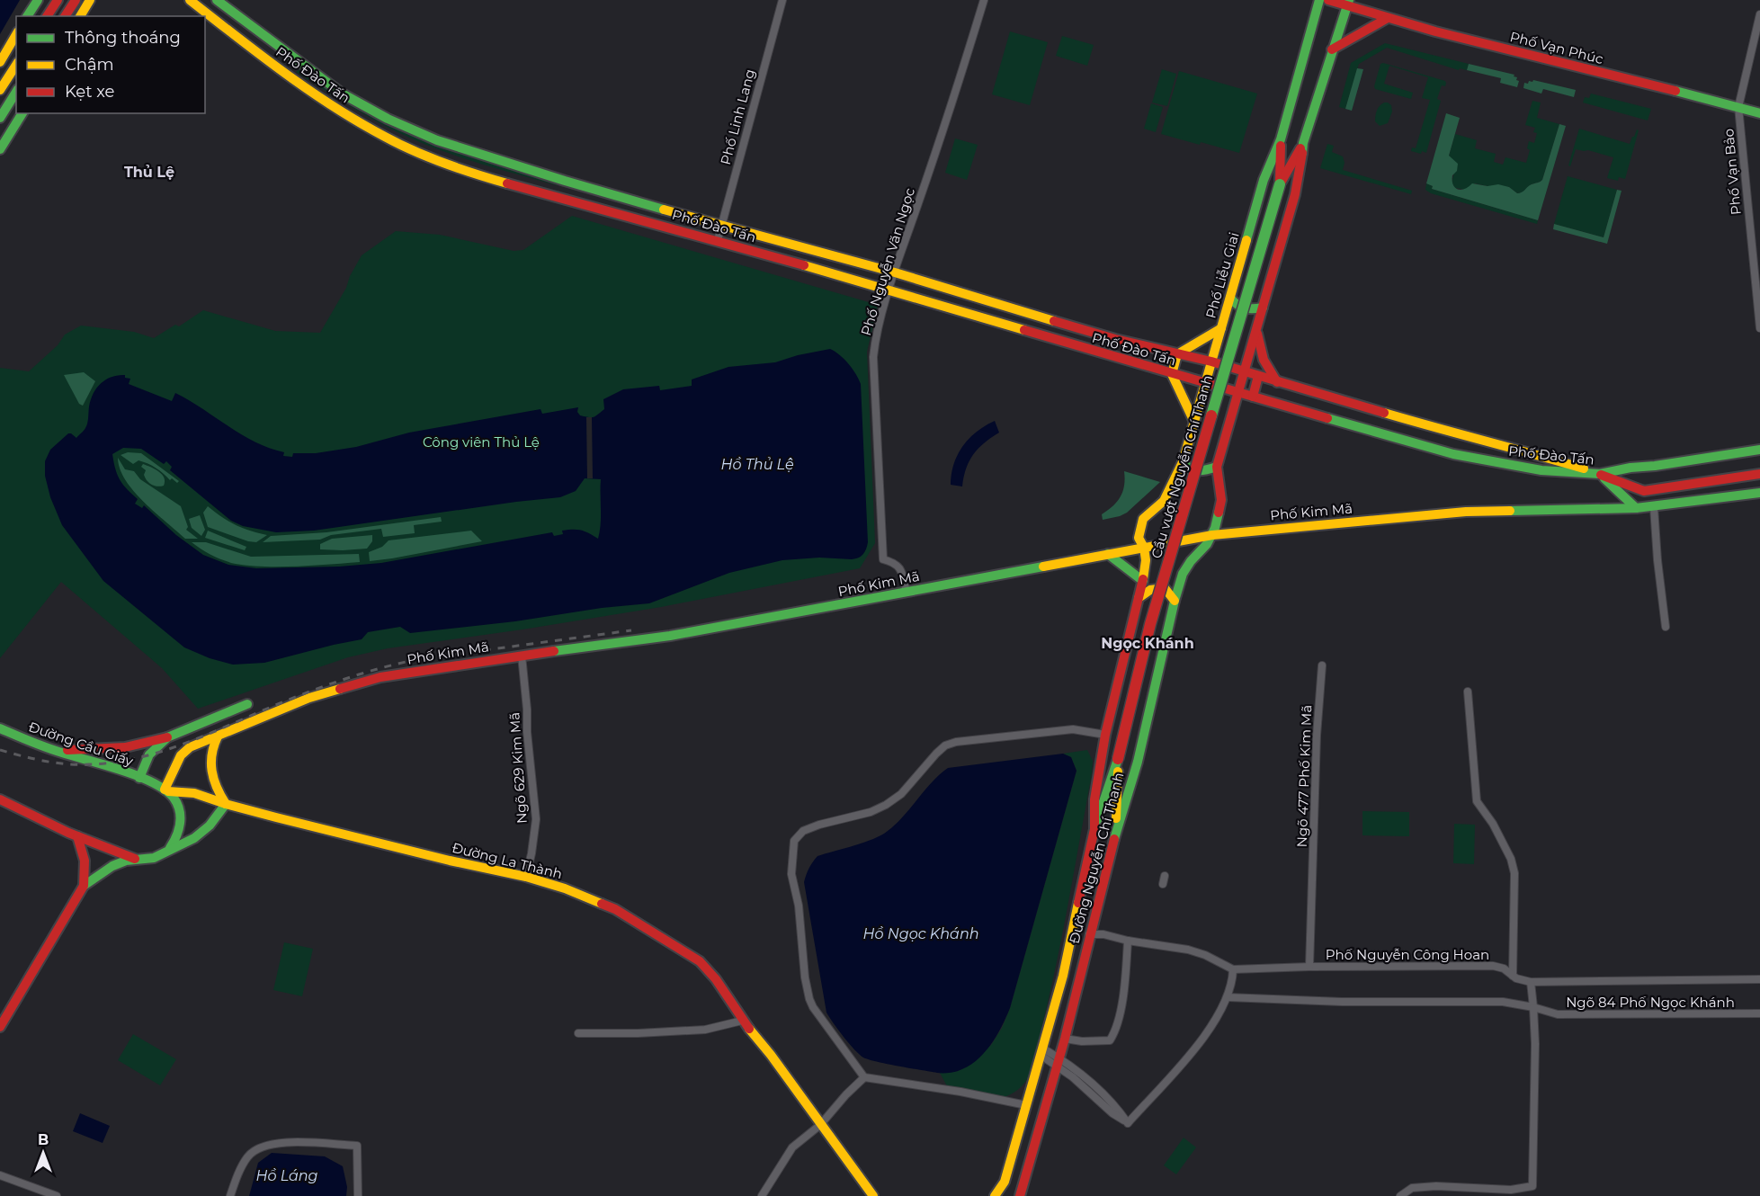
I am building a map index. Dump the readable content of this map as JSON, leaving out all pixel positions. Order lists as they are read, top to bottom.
{
  "streets": {
    "main road": [
      "Phố Vạn Phúc",
      "Phố Đào Tấn",
      "Phố Liễu Giai",
      "Cầu vượt Nguyễn Chí Thanh",
      "Phố Kim Mã",
      "Đường Cầu Giấy",
      "Đường Nguyễn Chí Thanh",
      "Đường La Thành"
    ],
    "street": [
      "Phố Linh Lang",
      "Phố Vạn Bảo",
      "Phố Nguyễn Văn Ngọc",
      "Ngõ 629 Kim Mã",
      "Ngõ 477 Phố Kim Mã",
      "Phố Nguyễn Công Hoan",
      "Ngõ 84 Phố Ngọc Khánh"
    ]
  },
  "crossings": [
    ["Phố Vạn Phúc", "Phố Vạn Bảo"],
    ["Phố Đào Tấn", "Phố Linh Lang"],
    ["Phố Đào Tấn", "Phố Nguyễn Văn Ngọc"],
    ["Phố Đào Tấn", "Phố Liễu Giai"],
    ["Phố Nguyễn Văn Ngọc", "Phố Kim Mã"],
    ["Phố Liễu Giai", "Cầu vượt Nguyễn Chí Thanh"],
    ["Phố Liễu Giai", "Phố Kim Mã"],
    ["Phố Liễu Giai", "Đường Nguyễn Chí Thanh"],
    ["Cầu vượt Nguyễn Chí Thanh", "Đường Nguyễn Chí Thanh"],
    ["Phố Kim Mã", "Đường Cầu Giấy"],
    ["Phố Kim Mã", "Ngõ 629 Kim Mã"],
    ["Phố Kim Mã", "Đường Nguyễn Chí Thanh"],
    ["Phố Kim Mã", "Đường La Thành"],
    ["Đường Cầu Giấy", "Đường La Thành"],
    ["Ngõ 629 Kim Mã", "Đường La Thành"],
    ["Ngõ 477 Phố Kim Mã", "Phố Nguyễn Công Hoan"],
    ["Đường Nguyễn Chí Thanh", "Phố Nguyễn Công Hoan"]
  ],
  "districts": ["Thủ Lệ", "Ngọc Khánh"],
  "water": ["Hồ Thủ Lệ", "Hồ Ngọc Khánh", "Hồ Láng"],
  "parks": ["Công viên Thủ Lệ"],
  "legend": ["Thông thoáng", "Chậm", "Kẹt xe"],
  "north": "top"
}
